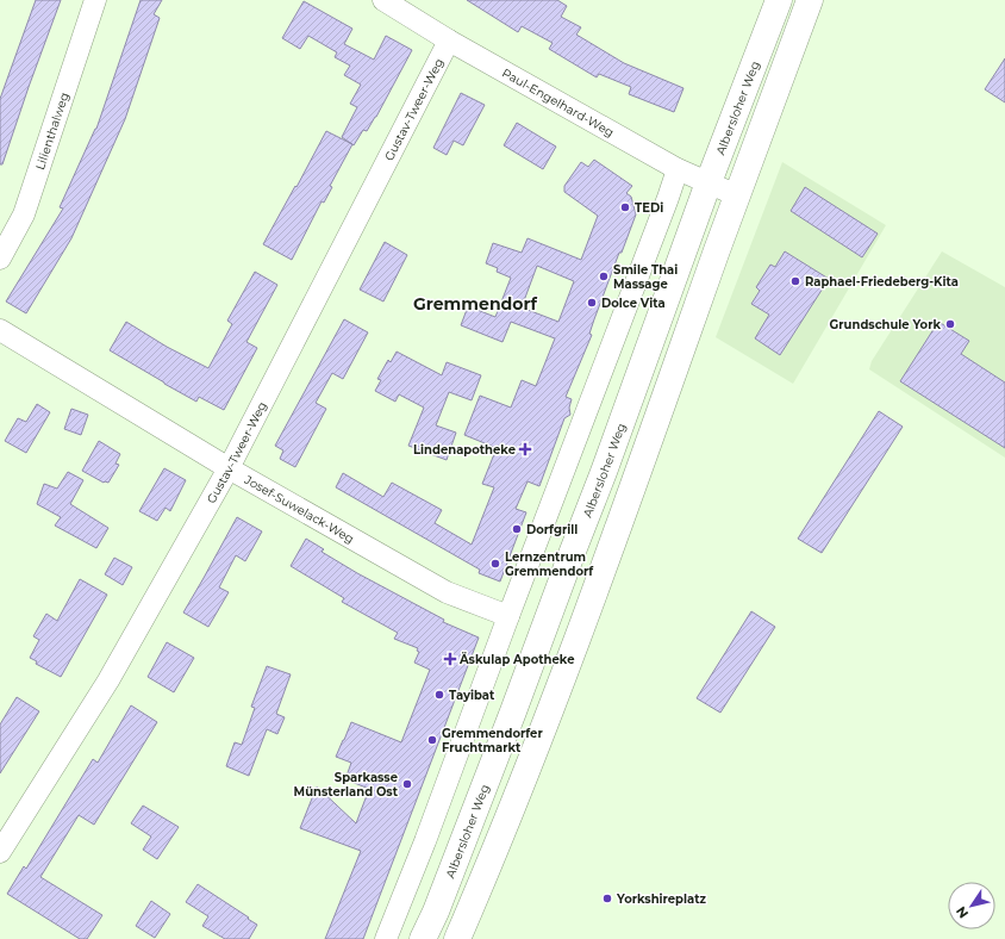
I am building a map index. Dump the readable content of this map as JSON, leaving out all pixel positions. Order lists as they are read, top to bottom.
{
  "streets": {
    "main road": ["Albersloher Weg"],
    "street": [
      "Paul-Engelhard-Weg",
      "Gustav-Tweer-Weg",
      "Lilienthalweg",
      "Josef-Suwelack-Weg"
    ]
  },
  "crossings": [
    ["Paul-Engelhard-Weg", "Albersloher Weg"],
    ["Paul-Engelhard-Weg", "Gustav-Tweer-Weg"],
    ["Gustav-Tweer-Weg", "Josef-Suwelack-Weg"]
  ],
  "districts": ["Gremmendorf"],
  "places": {
    "other": [
      "TEDi",
      "Smile Thai Massage",
      "Raphael-Friedeberg-Kita",
      "Dolce Vita",
      "Grundschule York",
      "Dorfgrill",
      "Lernzentrum Gremmendorf",
      "Tayibat",
      "Gremmendorfer Fruchtmarkt",
      "Sparkasse Münsterland Ost",
      "Yorkshireplatz"
    ],
    "health": ["Lindenapotheke", "Äskulap Apotheke"]
  },
  "north": "bottom left"
}
